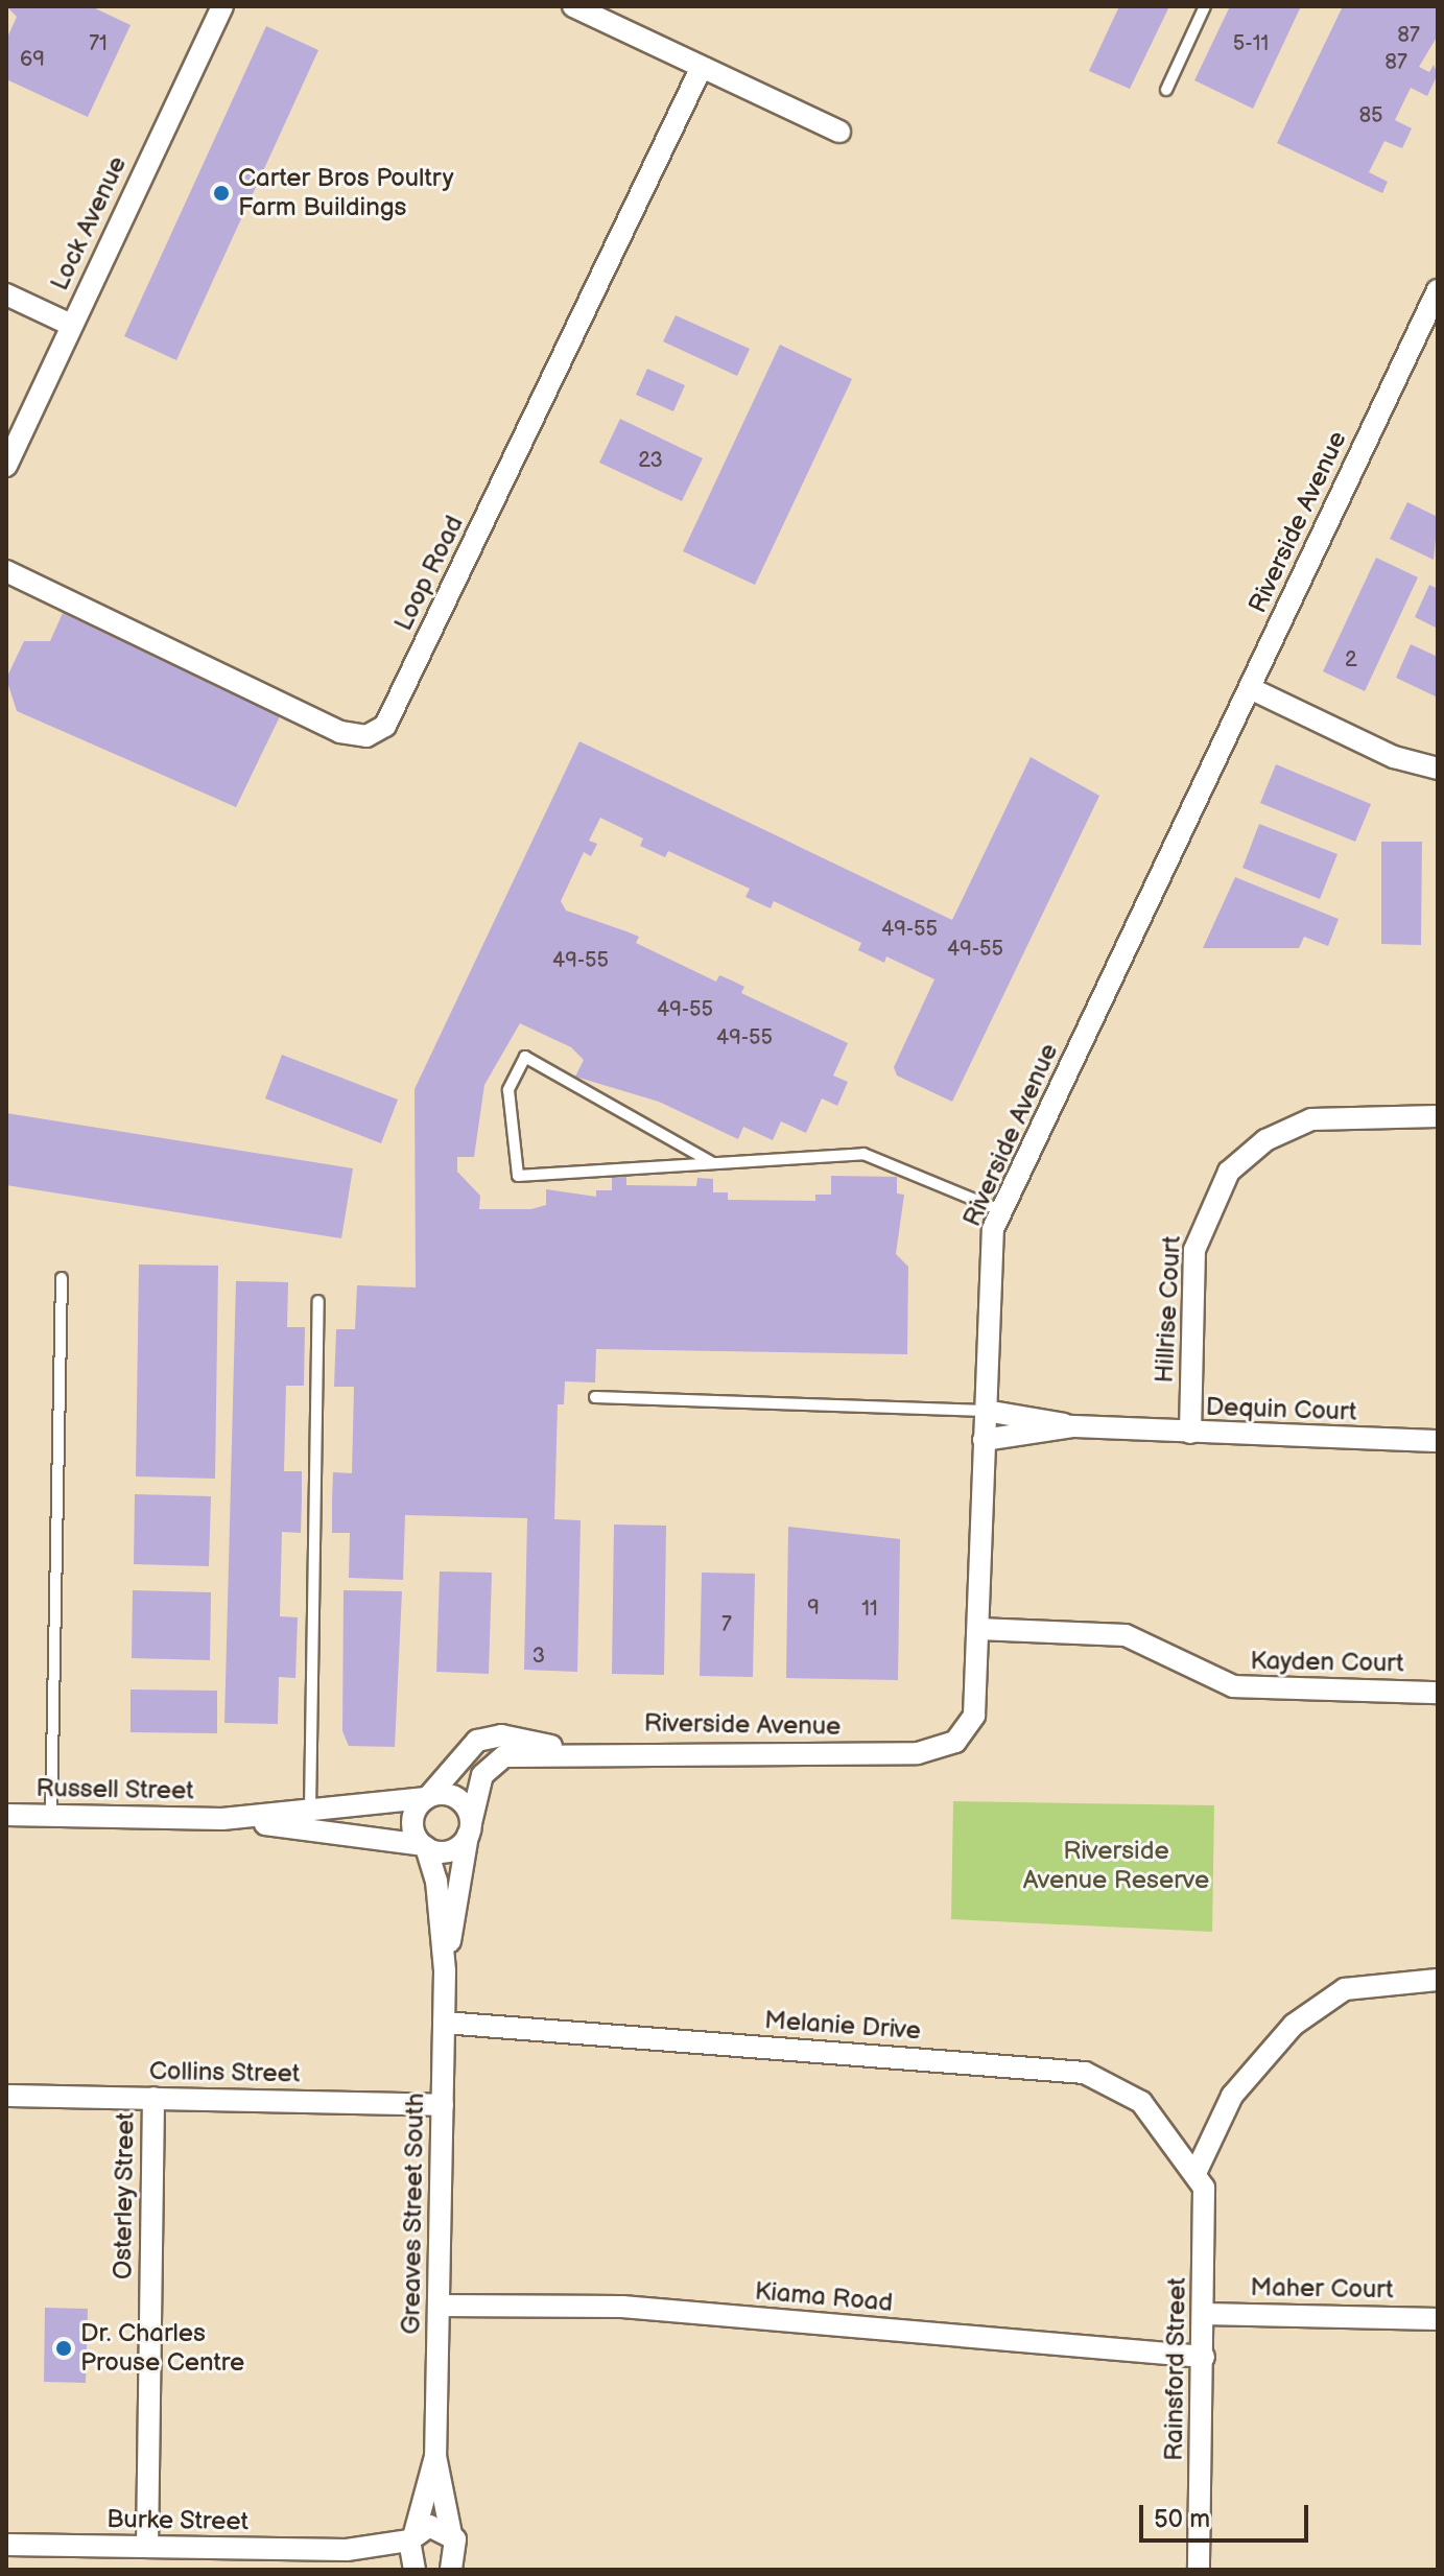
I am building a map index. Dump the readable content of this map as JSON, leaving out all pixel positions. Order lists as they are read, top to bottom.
{
  "streets": {
    "street": [
      "Lock Avenue",
      "Riverside Avenue",
      "Loop Road",
      "Hillrise Court",
      "Dequin Court",
      "Kayden Court",
      "Russell Street",
      "Melanie Drive",
      "Collins Street",
      "Osterley Street",
      "Greaves Street South",
      "Maher Court",
      "Kiama Road",
      "Rainsford Street",
      "Burke Street"
    ]
  },
  "crossings": [
    ["Riverside Avenue", "Dequin Court"],
    ["Riverside Avenue", "Kayden Court"],
    ["Riverside Avenue", "Russell Street"],
    ["Riverside Avenue", "Greaves Street South"],
    ["Hillrise Court", "Dequin Court"],
    ["Russell Street", "Greaves Street South"],
    ["Melanie Drive", "Greaves Street South"],
    ["Melanie Drive", "Rainsford Street"],
    ["Collins Street", "Osterley Street"],
    ["Collins Street", "Greaves Street South"],
    ["Osterley Street", "Burke Street"],
    ["Greaves Street South", "Kiama Road"],
    ["Greaves Street South", "Burke Street"],
    ["Maher Court", "Rainsford Street"],
    ["Kiama Road", "Rainsford Street"]
  ],
  "parks": ["Riverside Avenue Reserve"],
  "places": ["Carter Bros Poultry Farm Buildings", "Dr. Charles Prouse Centre"],
  "house_numbers": [
    "87",
    "71",
    "5-11",
    "69",
    "87",
    "85",
    "23",
    "2",
    "49-55",
    "49-55",
    "49-55",
    "49-55",
    "49-55",
    "9",
    "11",
    "7",
    "3"
  ],
  "scale_bar": "50 m"
}
